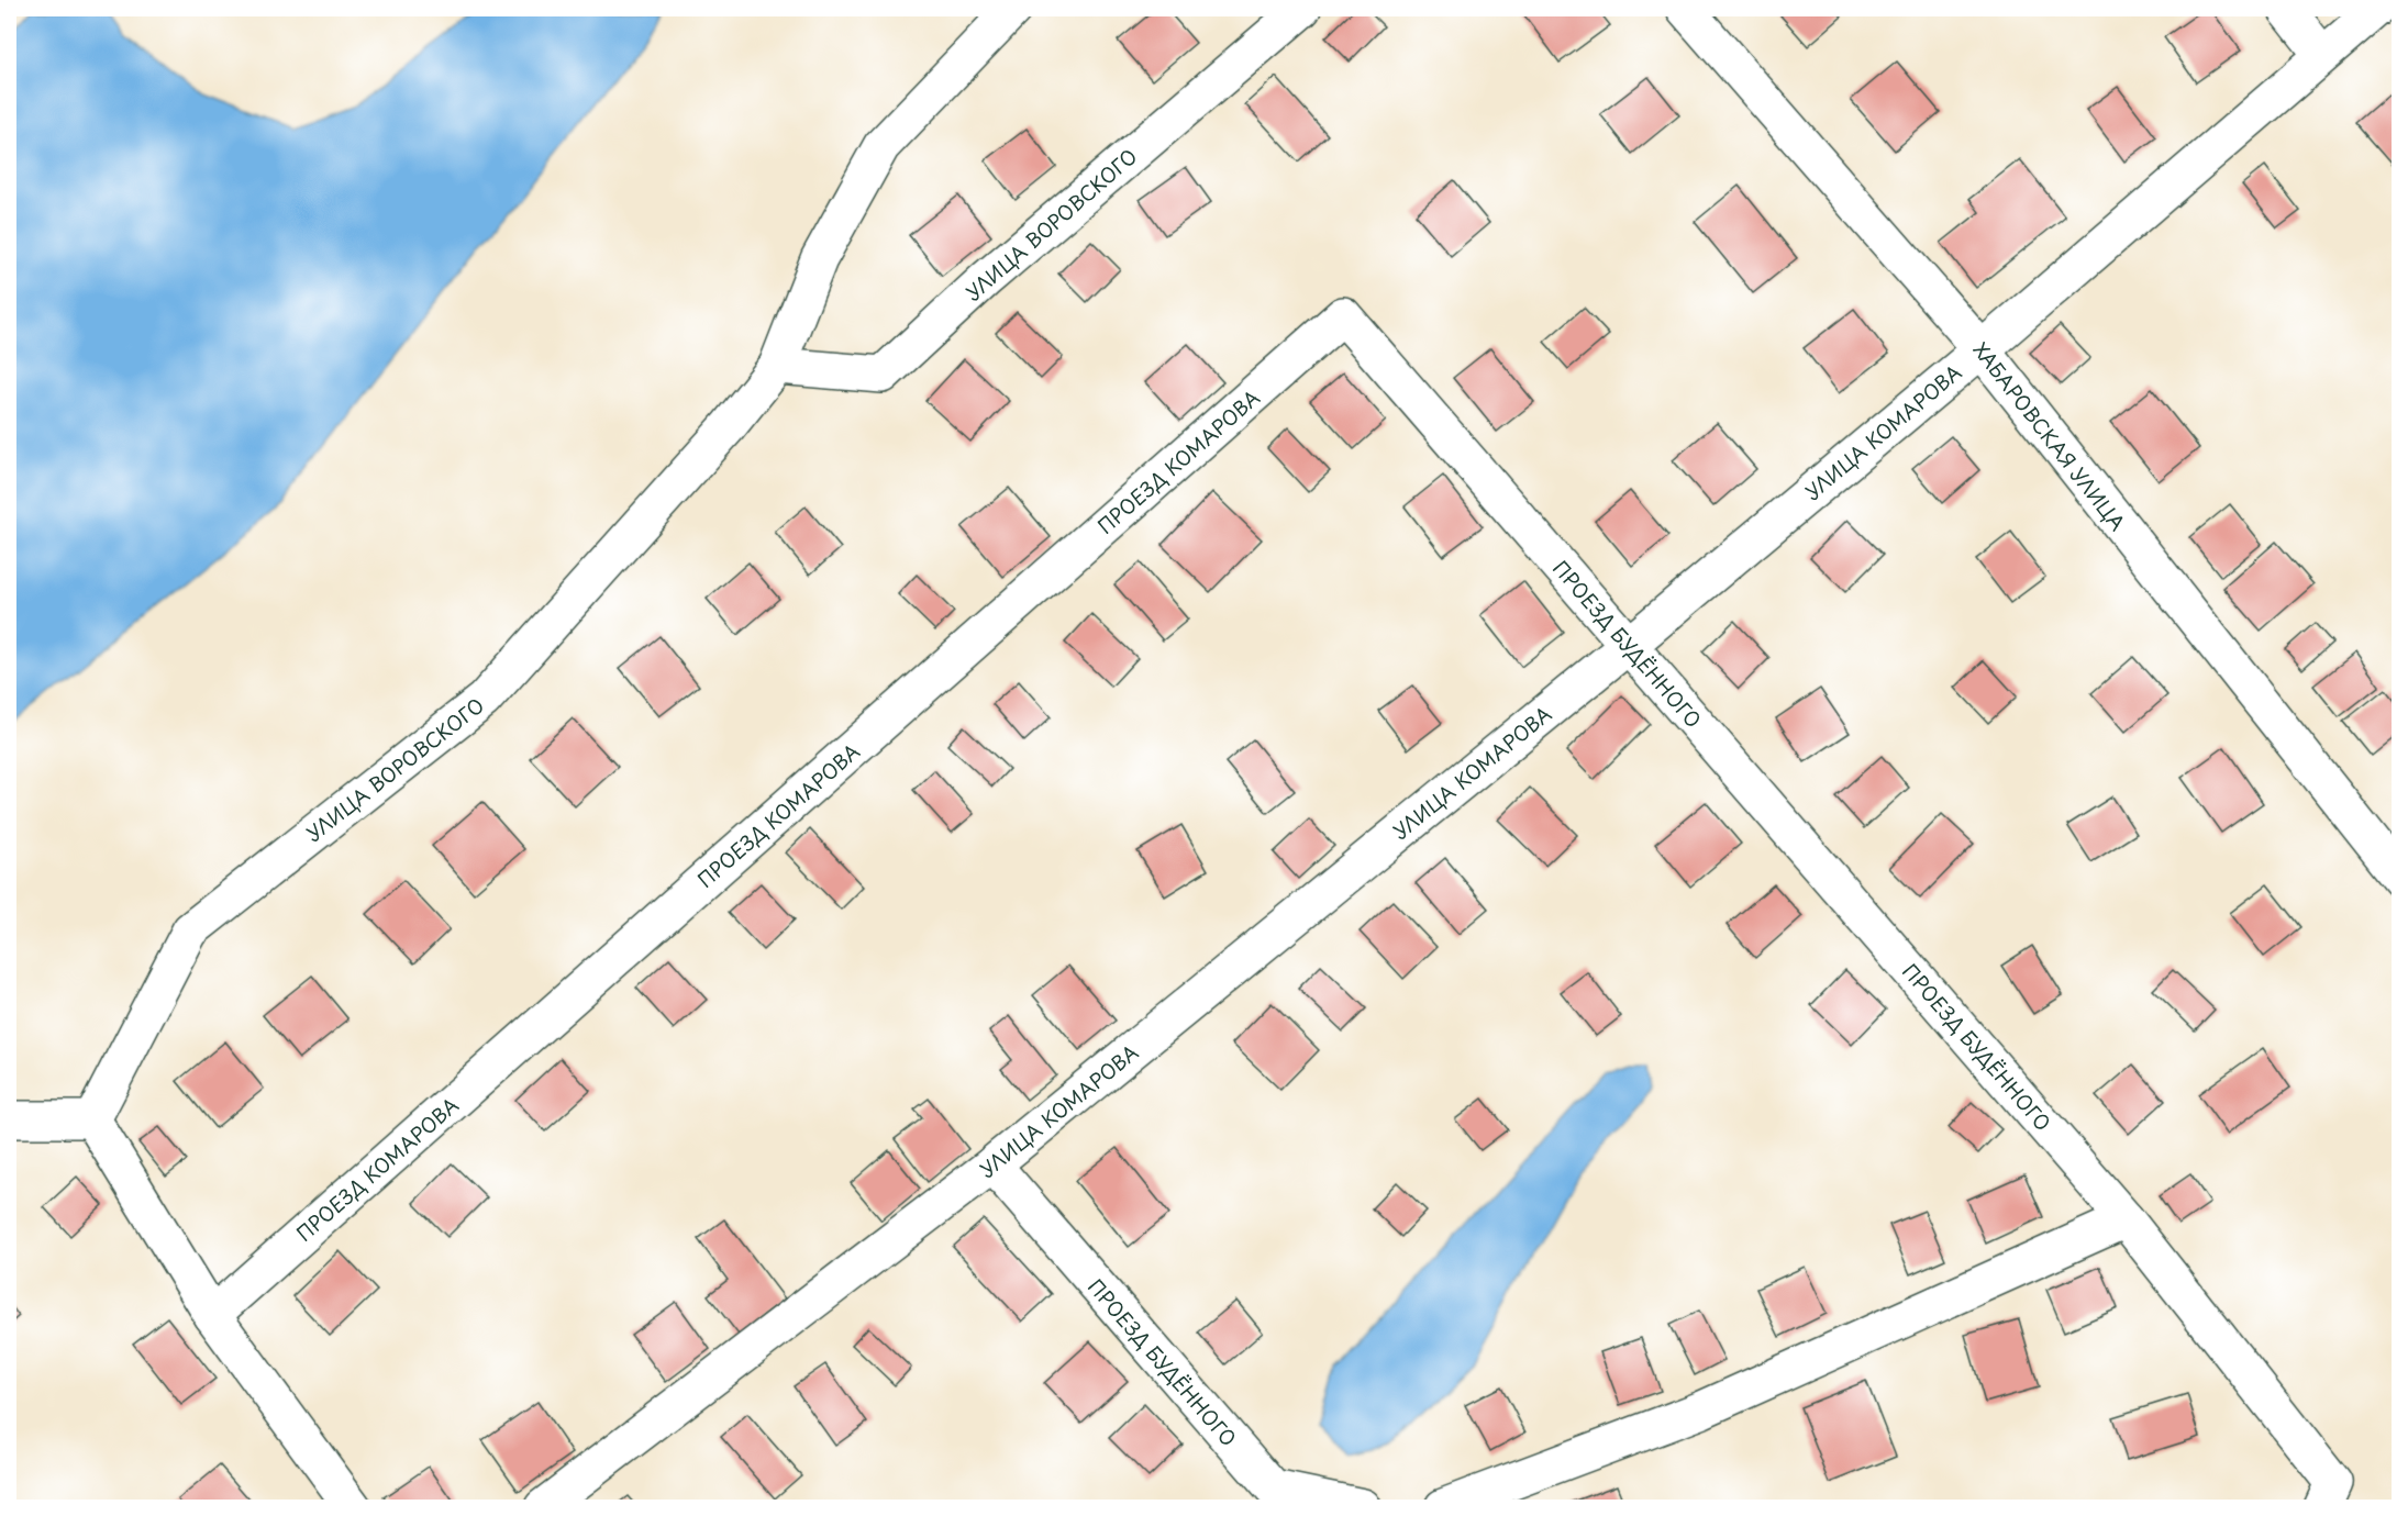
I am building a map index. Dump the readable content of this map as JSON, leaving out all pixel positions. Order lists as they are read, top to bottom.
{
  "streets": {
    "street": [
      "УЛИЦА ВОРОВСКОГО",
      "УЛИЦА КОМАРОВА",
      "ХАБАРОВСКАЯ УЛИЦА",
      "ПРОЕЗД КОМАРОВА",
      "ПРОЕЗД БУДЁННОГО"
    ]
  },
  "crossings": [
    ["УЛИЦА КОМАРОВА", "ХАБАРОВСКАЯ УЛИЦА"],
    ["УЛИЦА КОМАРОВА", "ПРОЕЗД БУДЁННОГО"],
    ["ПРОЕЗД КОМАРОВА", "ПРОЕЗД БУДЁННОГО"]
  ]
}
